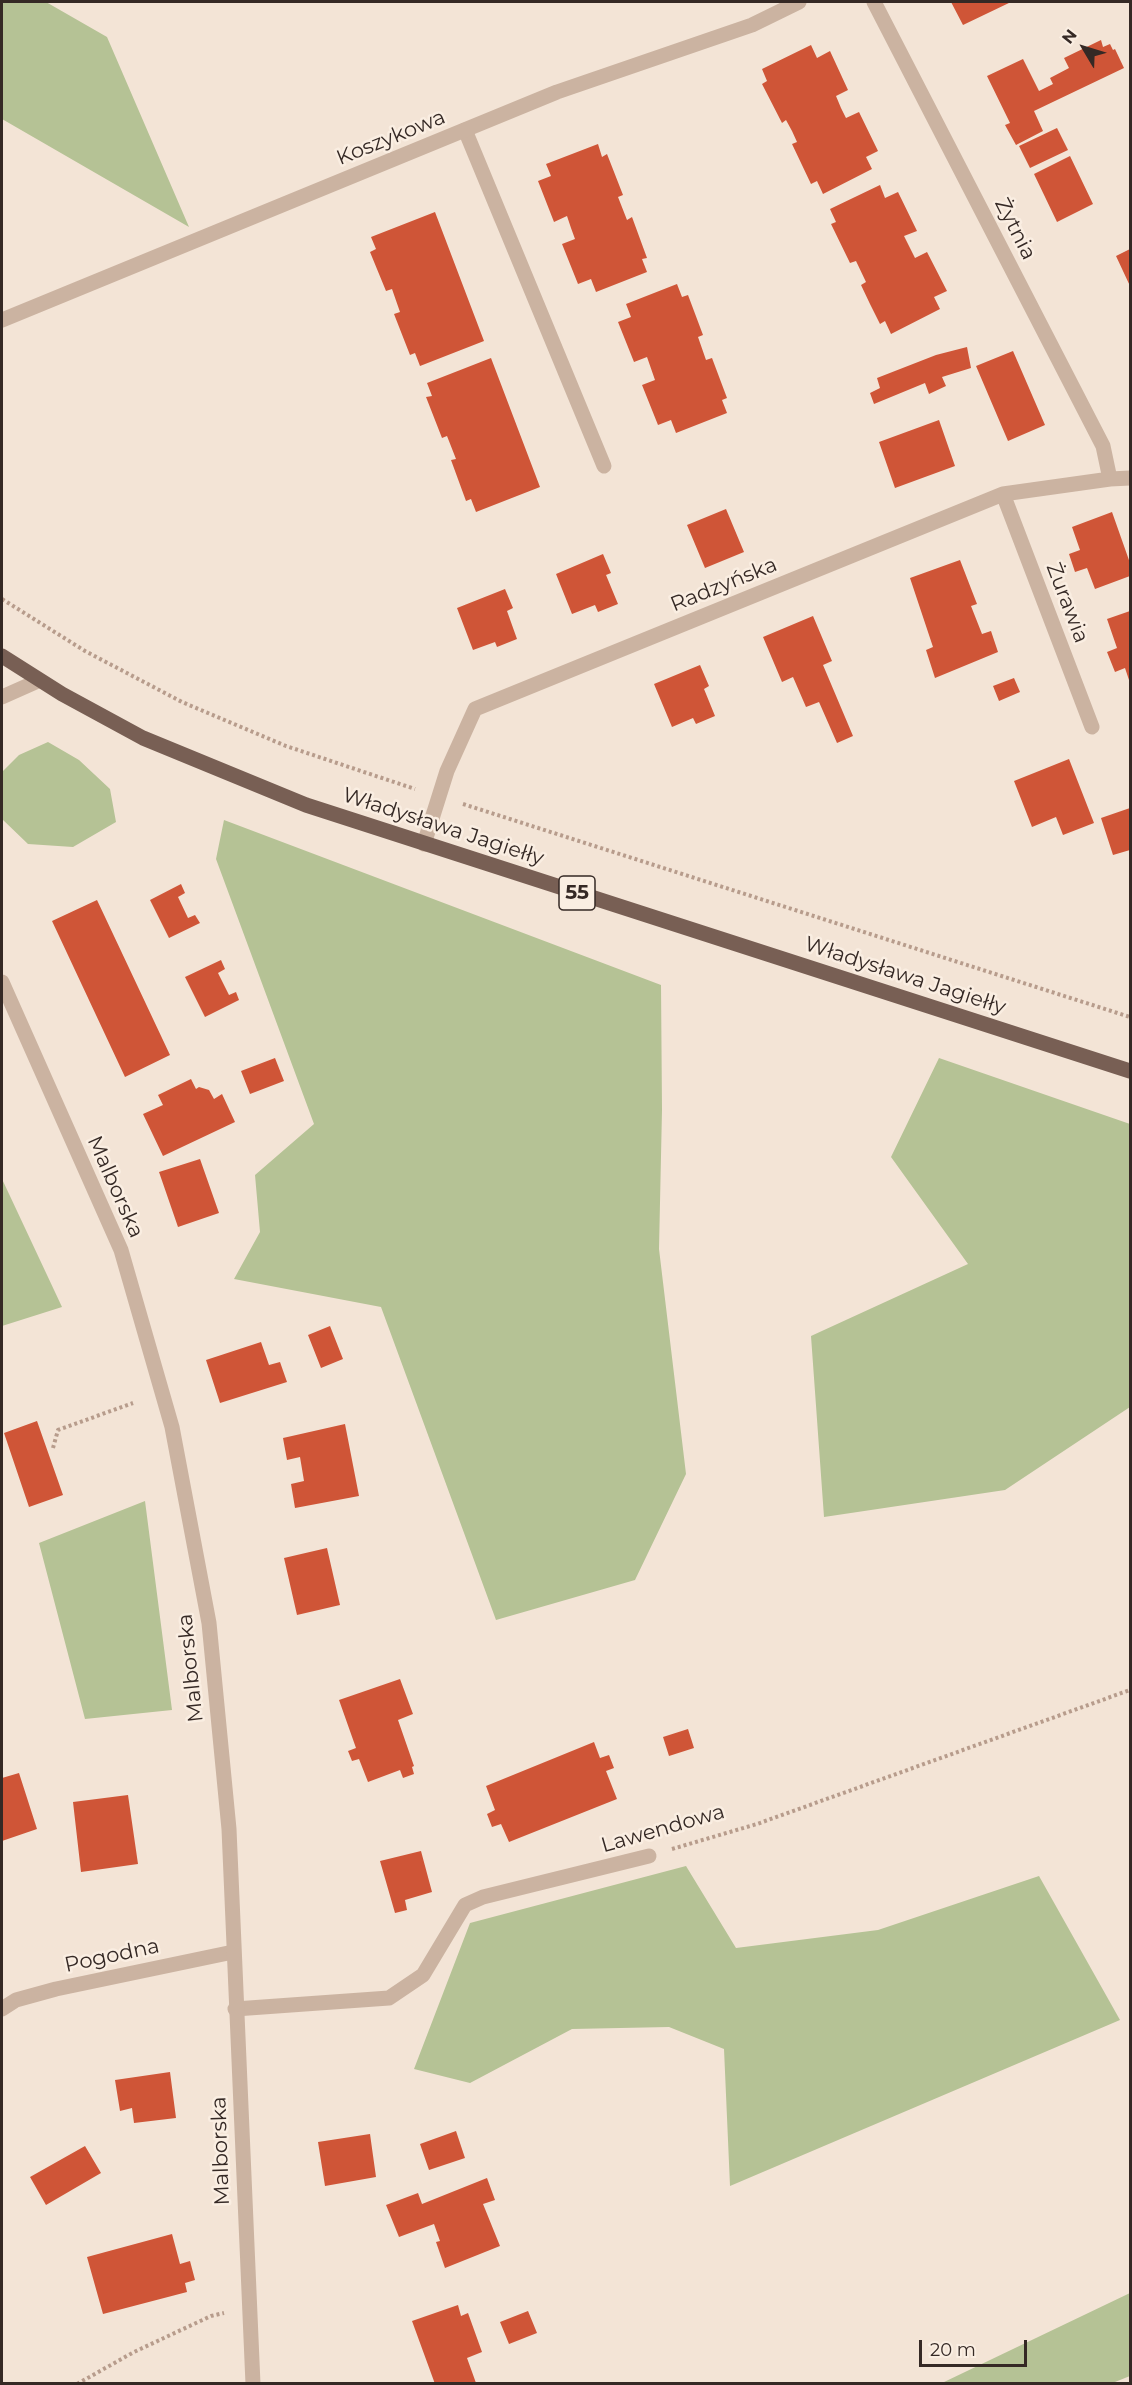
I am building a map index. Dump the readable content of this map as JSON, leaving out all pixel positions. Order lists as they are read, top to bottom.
{
  "streets": {
    "main road": ["Władysława Jagiełły", "55"],
    "street": [
      "Koszykowa",
      "Żytnia",
      "Radzyńska",
      "Żurawia",
      "Malborska",
      "Lawendowa",
      "Pogodna"
    ]
  },
  "crossings": [
    ["Żytnia", "Radzyńska"],
    ["Radzyńska", "Żurawia"],
    ["Radzyńska", "Władysława Jagiełły"],
    ["Malborska", "Lawendowa"],
    ["Malborska", "Pogodna"]
  ],
  "scale_bar": "20 m",
  "north": "top left"
}
